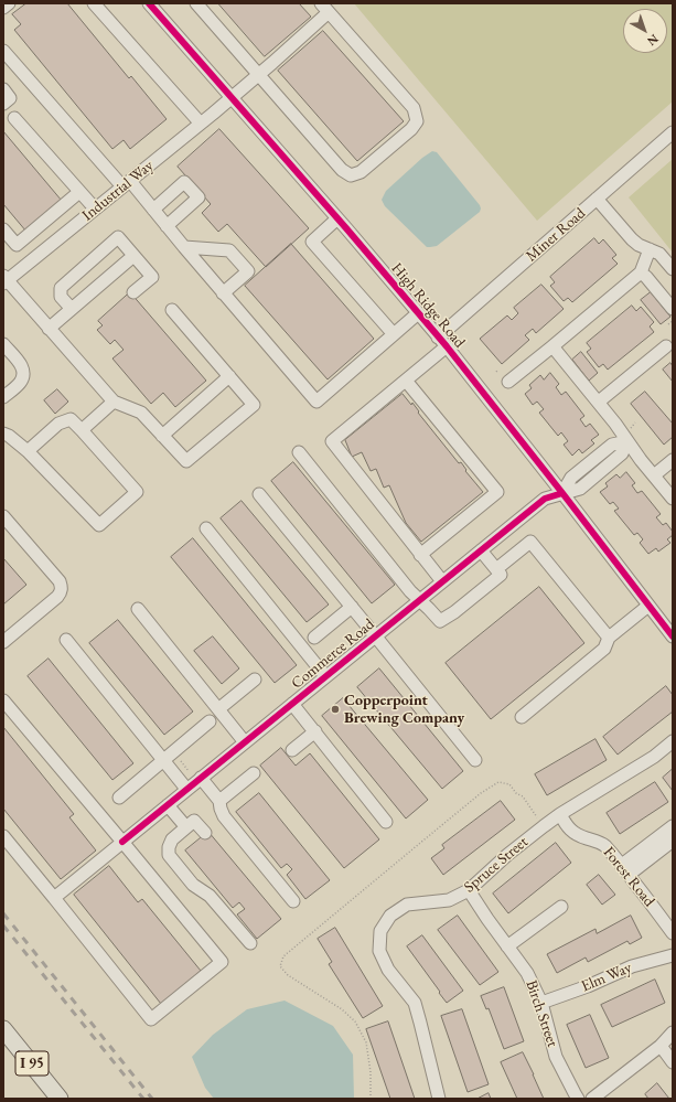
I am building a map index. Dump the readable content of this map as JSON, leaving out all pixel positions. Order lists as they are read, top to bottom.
{
  "streets": {
    "highway": ["I 95"],
    "street": [
      "Industrial Way",
      "Miner Road",
      "High Ridge Road",
      "Commerce Road",
      "Spruce Street",
      "Forest Road",
      "Elm Way",
      "Birch Street"
    ]
  },
  "crossings": [
    ["Industrial Way", "High Ridge Road"],
    ["Miner Road", "High Ridge Road"],
    ["High Ridge Road", "Commerce Road"],
    ["Spruce Street", "Forest Road"],
    ["Spruce Street", "Birch Street"],
    ["Elm Way", "Birch Street"]
  ],
  "places": ["Copperpoint Brewing Company"],
  "north": "bottom right"
}
